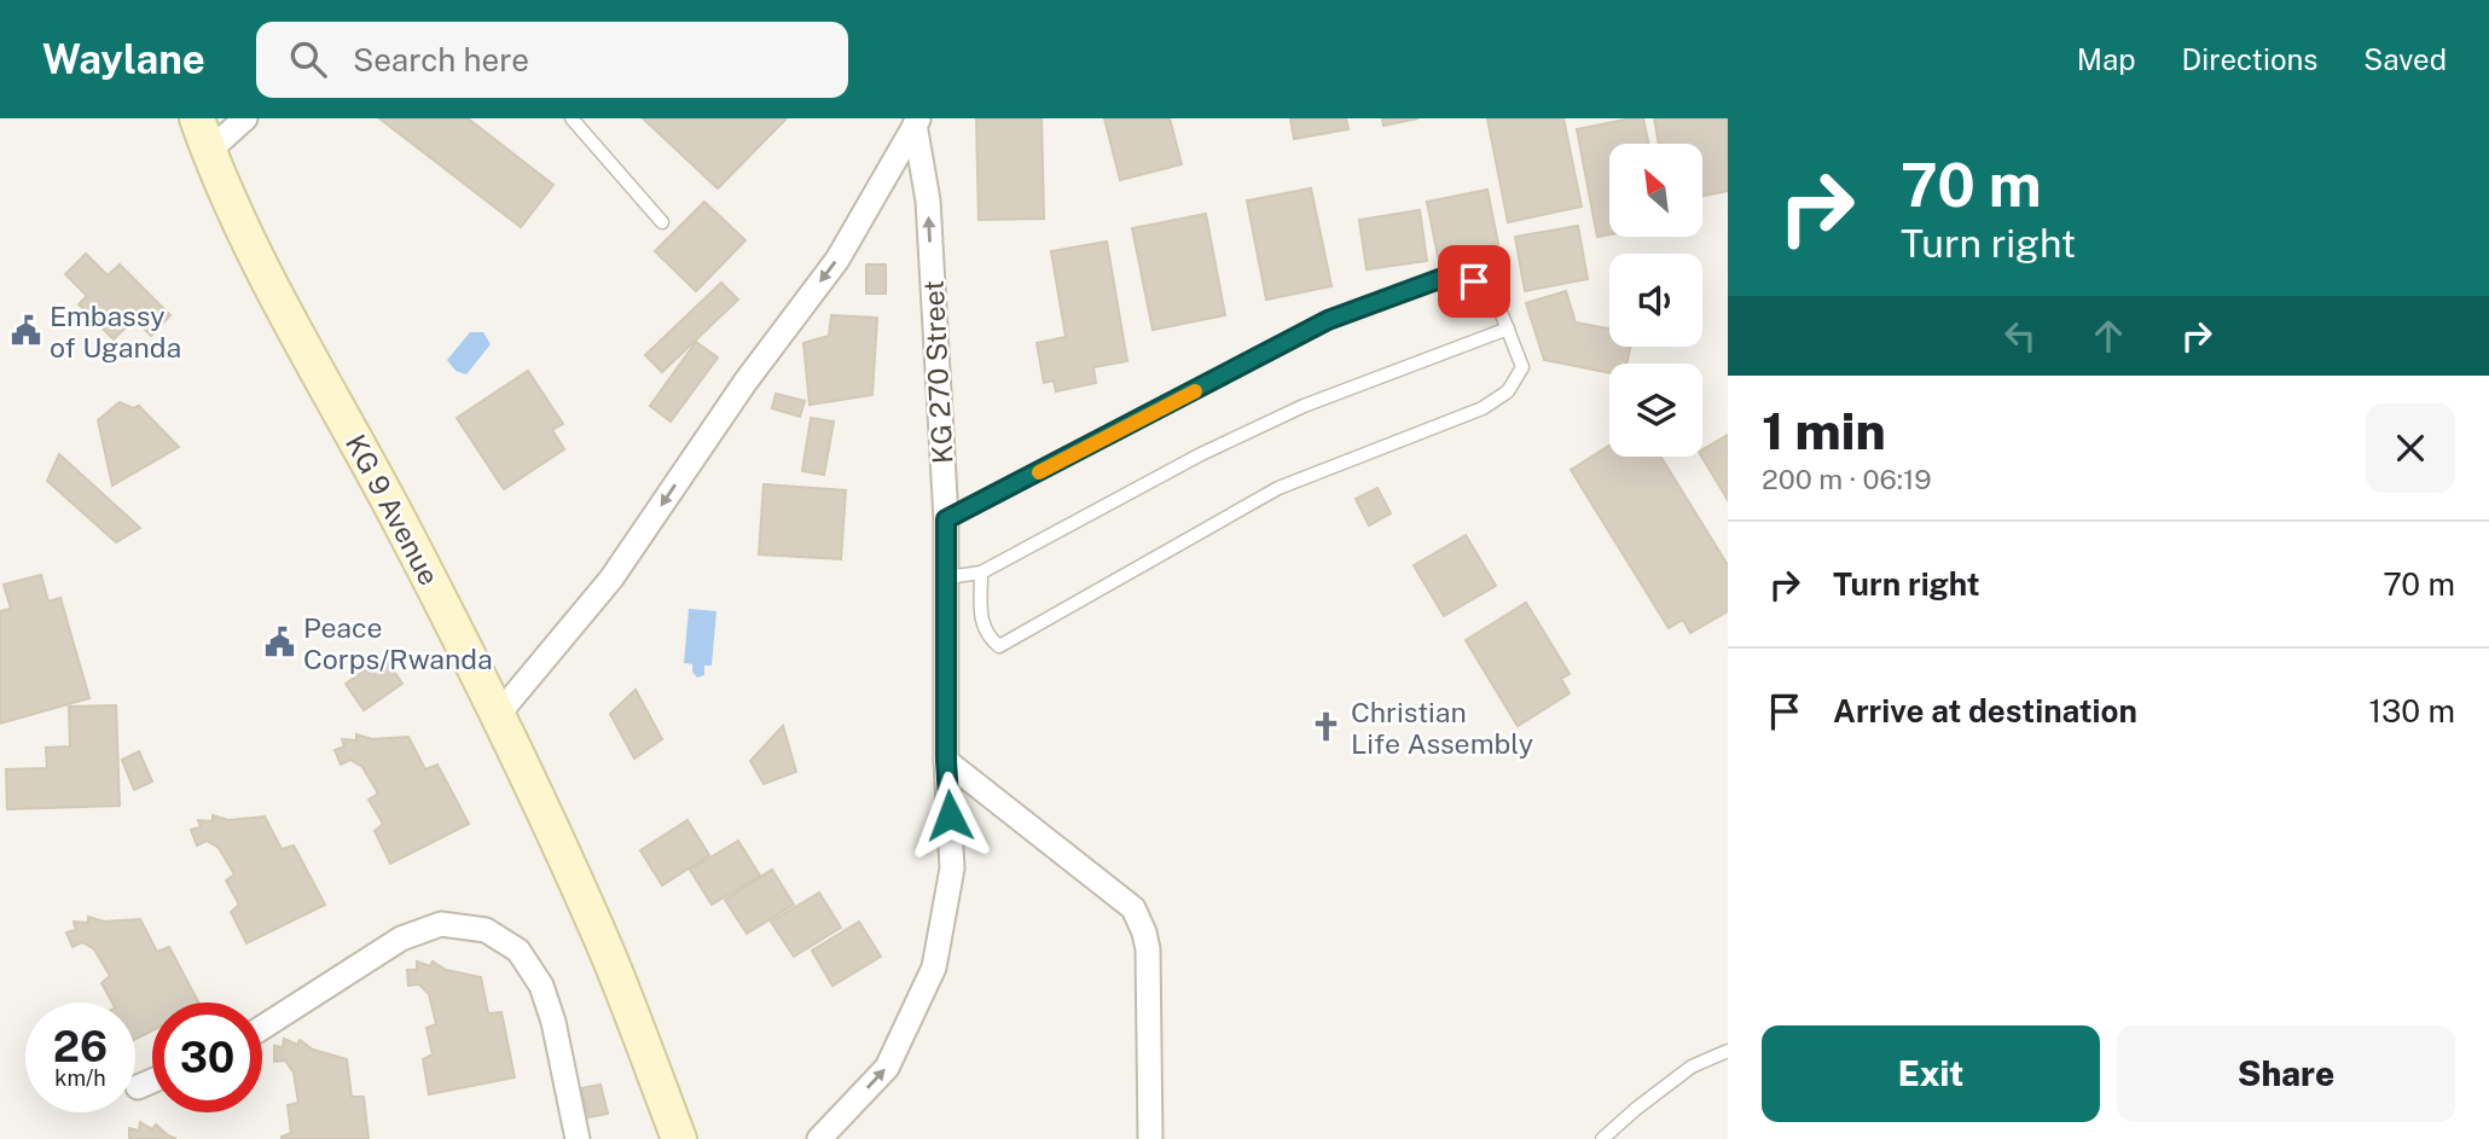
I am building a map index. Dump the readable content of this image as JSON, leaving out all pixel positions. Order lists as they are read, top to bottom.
{
  "streets": {
    "main road": ["KG 9 Avenue"],
    "street": ["KG 270 Street"]
  },
  "one_way": ["KG 270 Street"],
  "places": {
    "public building": ["Embassy of Uganda", "Peace Corps/Rwanda"],
    "church": ["Christian Life Assembly"]
  },
  "north": "top left",
  "page": {
    "header": "Waylane",
    "search": "Search here",
    "nav": ["Map", "Directions", "Saved"],
    "turn": ["70 m", "Turn right"],
    "heading": ["1 min", "200 m · 06:19"],
    "list": [
      {
        "name": "Turn right",
        "value": "70 m"
      },
      {
        "name": "Arrive at destination",
        "value": "130 m"
      }
    ],
    "speed": "26 km/h",
    "limit": "30",
    "buttons": ["Exit", "Share"]
  }
}
